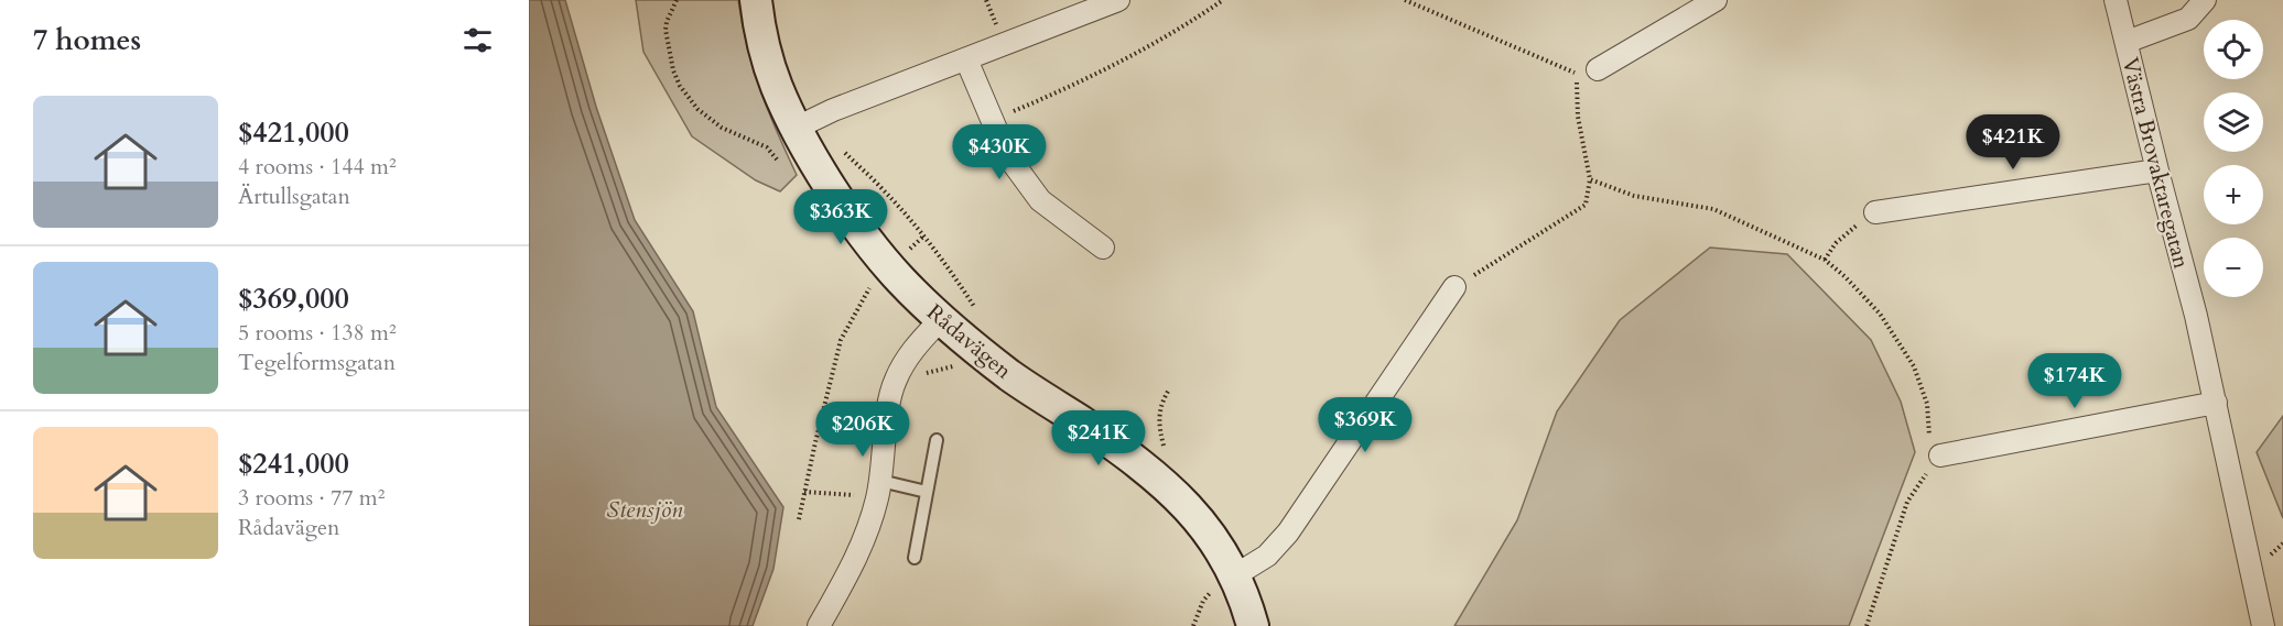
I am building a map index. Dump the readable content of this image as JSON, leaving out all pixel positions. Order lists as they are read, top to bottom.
{
  "streets": {
    "street": ["Västra Brovaktaregatan", "Rådavägen"]
  },
  "water": ["Stensjön"],
  "page": {
    "heading": "7 homes",
    "map_buttons": ["+", "−"],
    "list": [
      {
        "name": "$421,000",
        "note": "4 rooms · 144 m² · Ärtullsgatan"
      },
      {
        "name": "$369,000",
        "note": "5 rooms · 138 m² · Tegelformsgatan"
      },
      {
        "name": "$241,000",
        "note": "3 rooms · 77 m² · Rådavägen"
      }
    ],
    "price": [
      "$421K",
      "$430K",
      "$363K",
      "$174K",
      "$369K",
      "$206K",
      "$241K"
    ]
  }
}
